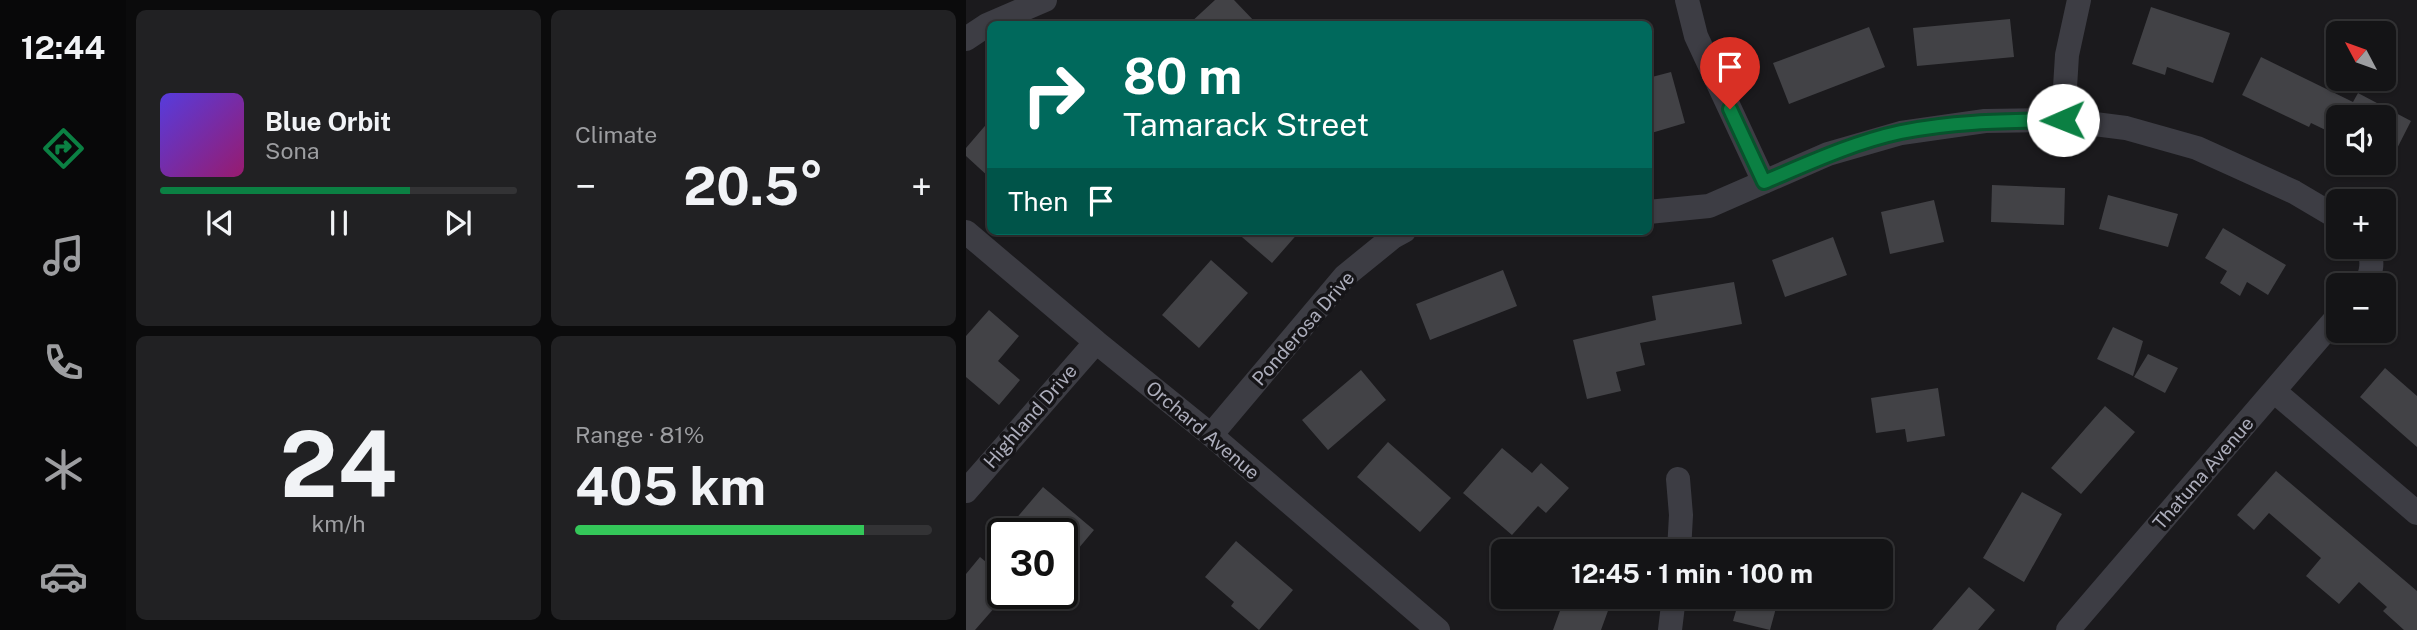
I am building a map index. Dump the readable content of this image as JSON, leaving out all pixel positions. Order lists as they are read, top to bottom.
{
  "streets": {
    "street": [
      "Ponderosa Drive",
      "Highland Drive",
      "Orchard Avenue",
      "Thatuna Avenue"
    ]
  },
  "crossings": [
    ["Ponderosa Drive", "Orchard Avenue"],
    ["Highland Drive", "Orchard Avenue"]
  ],
  "north": "top left",
  "page": {
    "tabs": "12:44",
    "tile": [
      "Climate",
      ["24", "km/h"],
      ["Range · 81%", "405 km"]
    ],
    "map_buttons": ["+", "−"],
    "turn": ["80 m", "Tamarack Street"],
    "song": ["Blue Orbit", "Sona"],
    "heat": ["−", "20.5°", "+"],
    "then": "Then",
    "limit": "30",
    "trip": "12:45 · 1 min · 100 m"
  }
}
